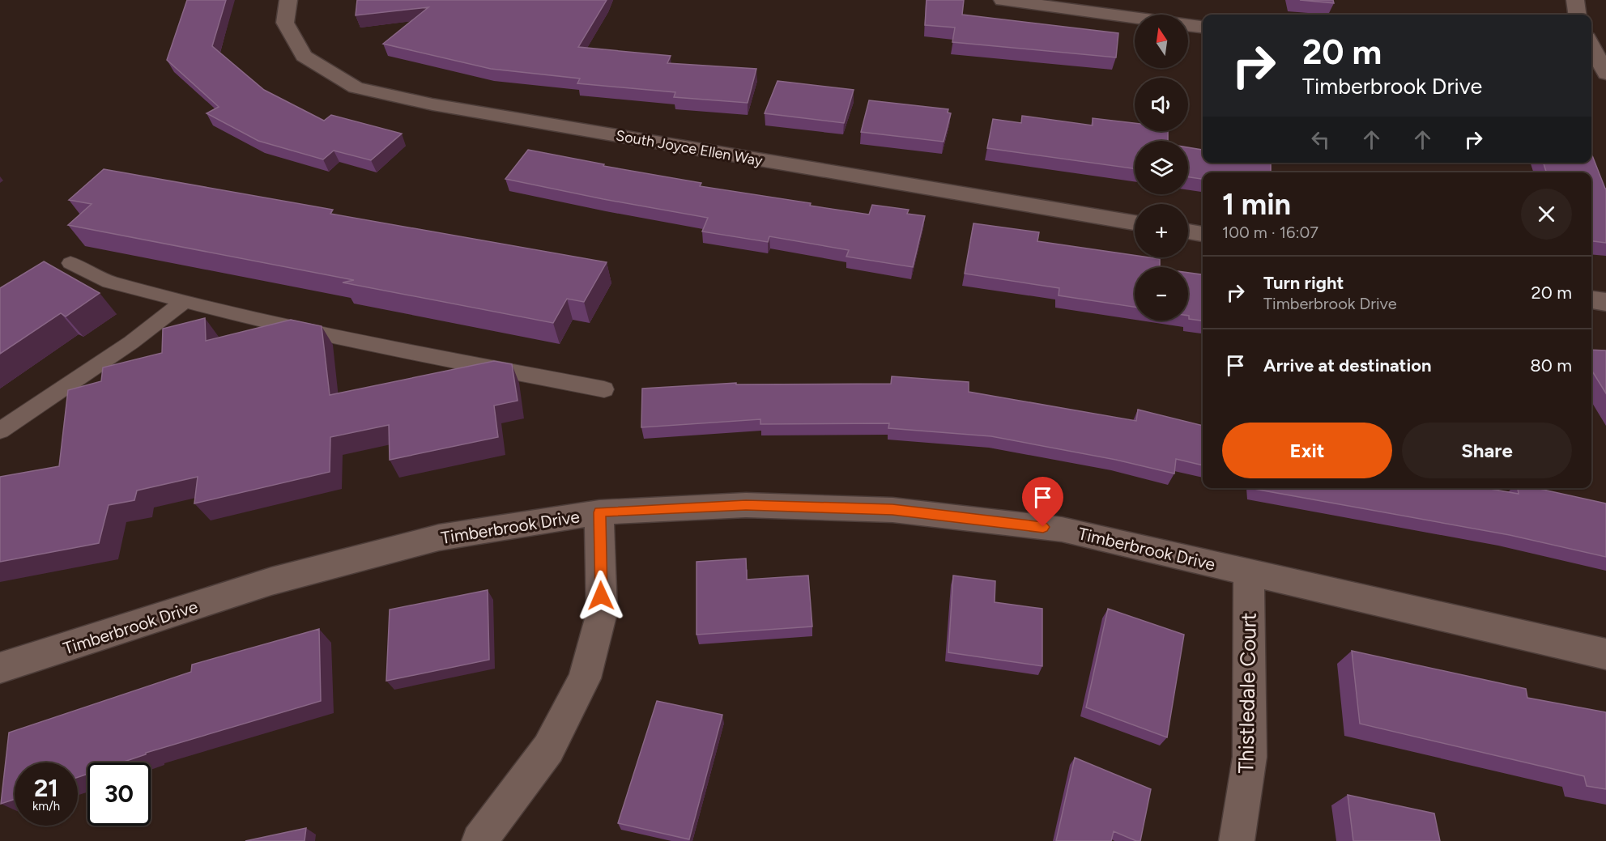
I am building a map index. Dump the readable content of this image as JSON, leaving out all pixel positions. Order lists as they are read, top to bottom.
{
  "streets": {
    "street": ["South Joyce Ellen Way", "Timberbrook Drive", "Thistledale Court"]
  },
  "crossings": [
    ["Timberbrook Drive", "Thistledale Court"]
  ],
  "north": "top",
  "page": {
    "map_buttons": ["+", "−"],
    "turn": ["20 m", "Timberbrook Drive"],
    "heading": ["1 min", "100 m · 16:07"],
    "list": [
      {
        "name": "Turn right",
        "note": "Timberbrook Drive",
        "value": "20 m"
      },
      {
        "name": "Arrive at destination",
        "value": "80 m"
      }
    ],
    "buttons": ["Exit", "Share"],
    "speed": "21 km/h",
    "limit": "30"
  }
}
